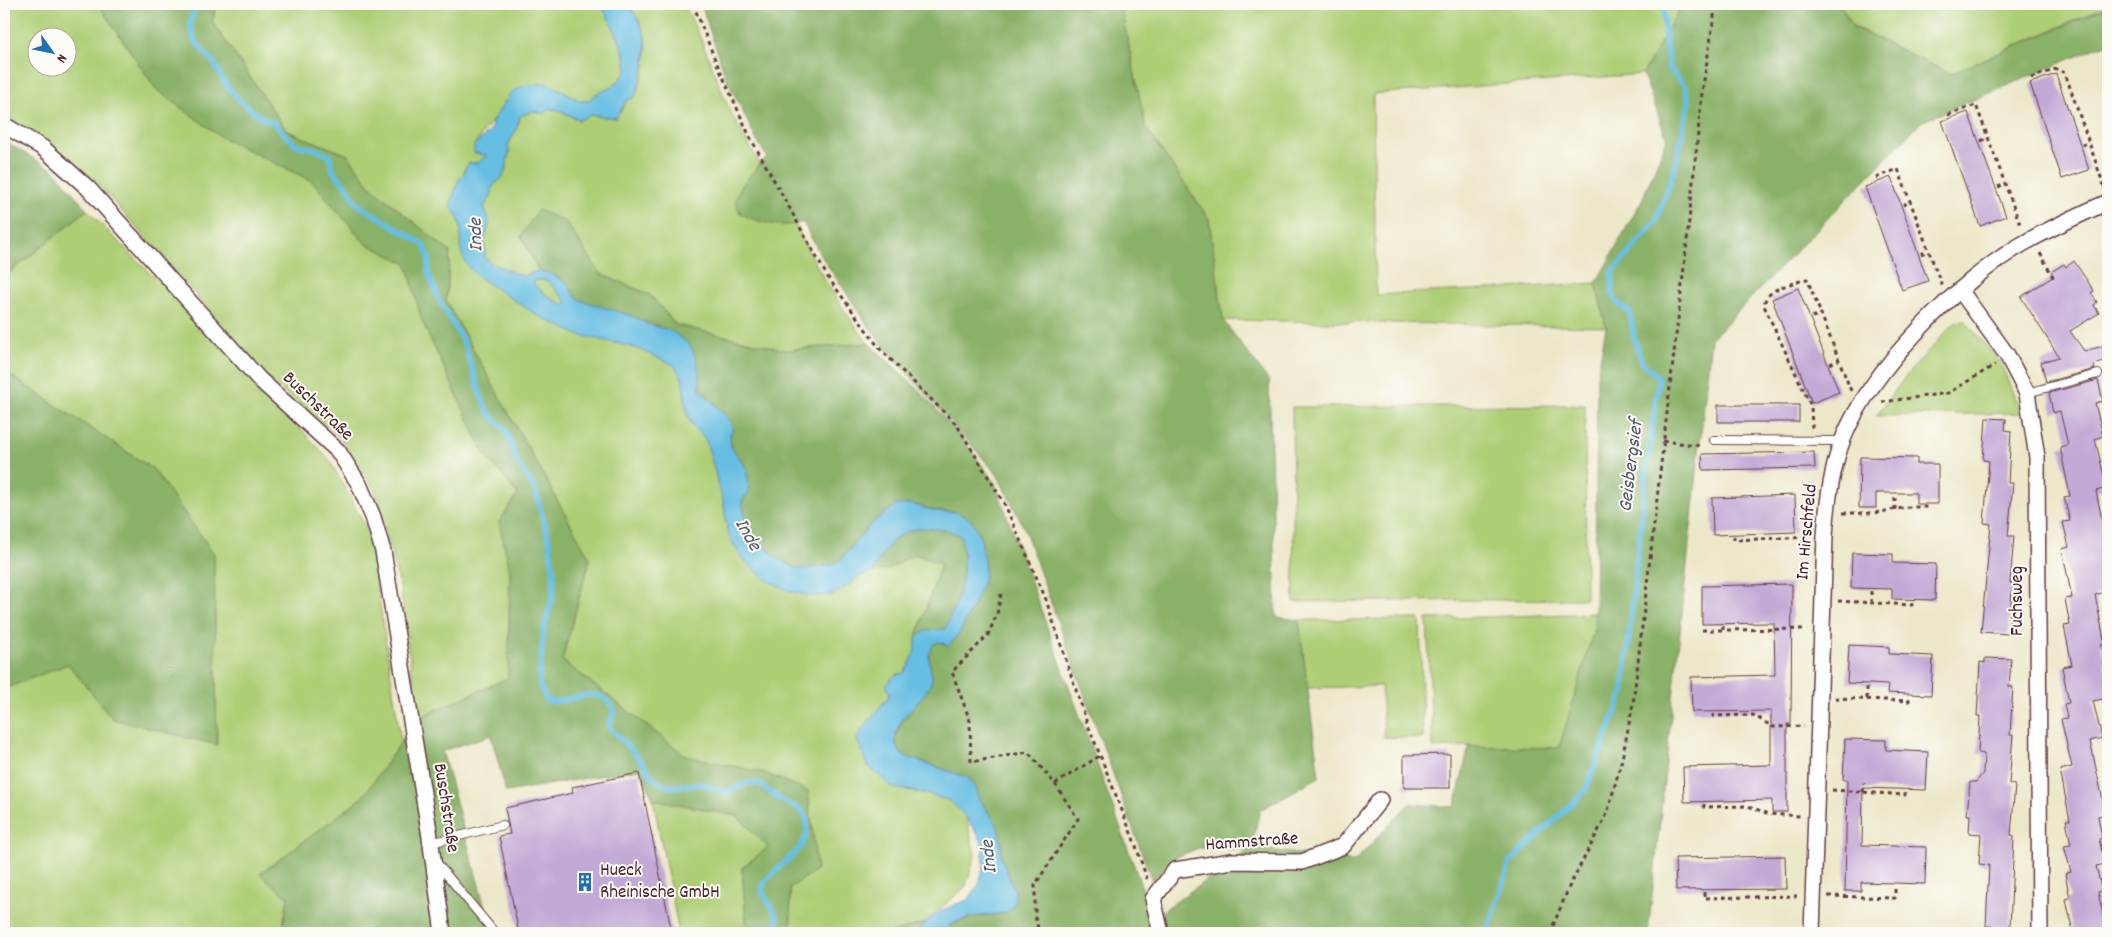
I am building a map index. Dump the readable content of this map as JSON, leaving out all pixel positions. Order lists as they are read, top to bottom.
{
  "streets": {
    "street": [
      "Buschstraße",
      "Im Hirschfeld",
      "Fuchsweg",
      "Hammstraße"
    ]
  },
  "crossings": [
    ["Im Hirschfeld", "Fuchsweg"]
  ],
  "water": ["Inde", "Geisbergsief"],
  "places": {
    "building": ["Hueck Rheinische GmbH"]
  },
  "north": "bottom right"
}
